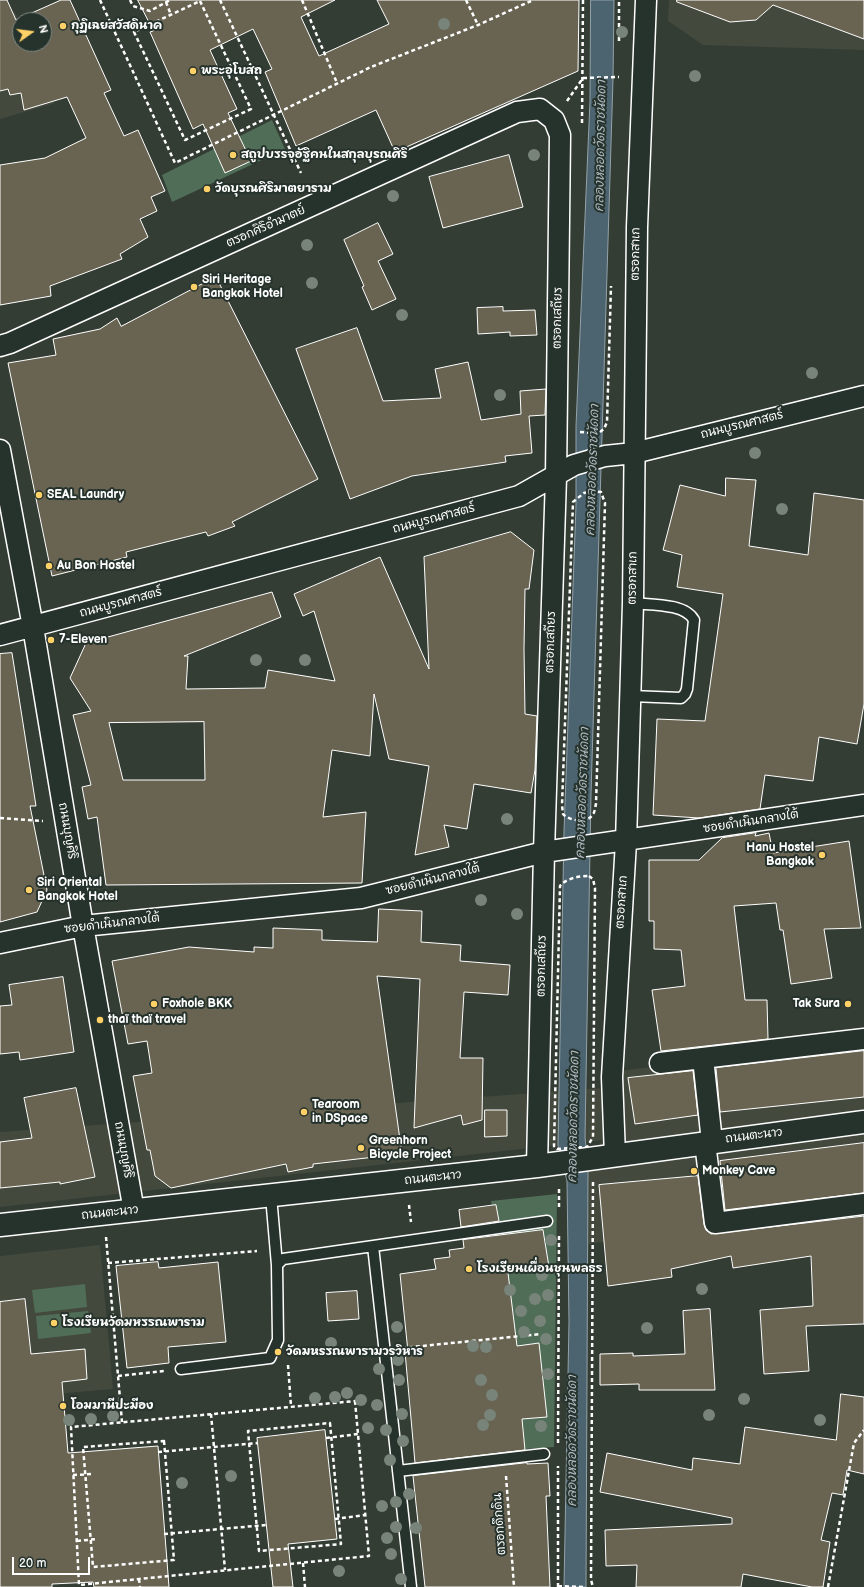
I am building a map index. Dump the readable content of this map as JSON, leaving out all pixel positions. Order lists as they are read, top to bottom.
{
  "streets": {
    "street": [
      "ตรอกศิริอำมาตย์",
      "ตรอกสาเก",
      "ตรอกเสถียร",
      "ถนนบูรณศาสตร์",
      "ซอยดำเนินกลางใต้",
      "ถนนบุญศิริ",
      "ถนนตะนาว"
    ],
    "path": ["ตรอกดึกดิน"]
  },
  "crossings": [
    ["ตรอกศิริอำมาตย์", "ตรอกเสถียร"],
    ["ตรอกสาเก", "ถนนบูรณศาสตร์"],
    ["ตรอกสาเก", "ซอยดำเนินกลางใต้"],
    ["ตรอกสาเก", "ถนนตะนาว"],
    ["ตรอกเสถียร", "ถนนบูรณศาสตร์"],
    ["ตรอกเสถียร", "ซอยดำเนินกลางใต้"],
    ["ตรอกเสถียร", "ถนนตะนาว"],
    ["ถนนบูรณศาสตร์", "ถนนบุญศิริ"],
    ["ซอยดำเนินกลางใต้", "ถนนบุญศิริ"],
    ["ถนนบุญศิริ", "ถนนตะนาว"]
  ],
  "water": ["คลองหลอดวัดราชนัดดา"],
  "places": [
    "กุฏิเฉยสวัสดินาค",
    "พระอุโบสถ",
    "สถูปบรรจุอัฐิคนในสกุลบุรณศิริ",
    "วัดบุรณศิริมาตยาราม",
    "Siri Heritage Bangkok Hotel",
    "SEAL Laundry",
    "Au Bon Hostel",
    "7-Eleven",
    "Hanu Hostel Bangkok",
    "Siri Oriental Bangkok Hotel",
    "Foxhole BKK",
    "Tak Sura",
    "thaï thaï travel",
    "Tearoom in DSpace",
    "Greenhorn Bicycle Project",
    "Monkey Cave",
    "โรงเรียนเผื่อนชุนพลธร",
    "โรงเรียนวัดมหรรณพาราม",
    "วัดมหรรณพารามวรวิหาร",
    "โอมมานีปะมีอง"
  ],
  "scale_bar": "20 m",
  "north": "right"
}
